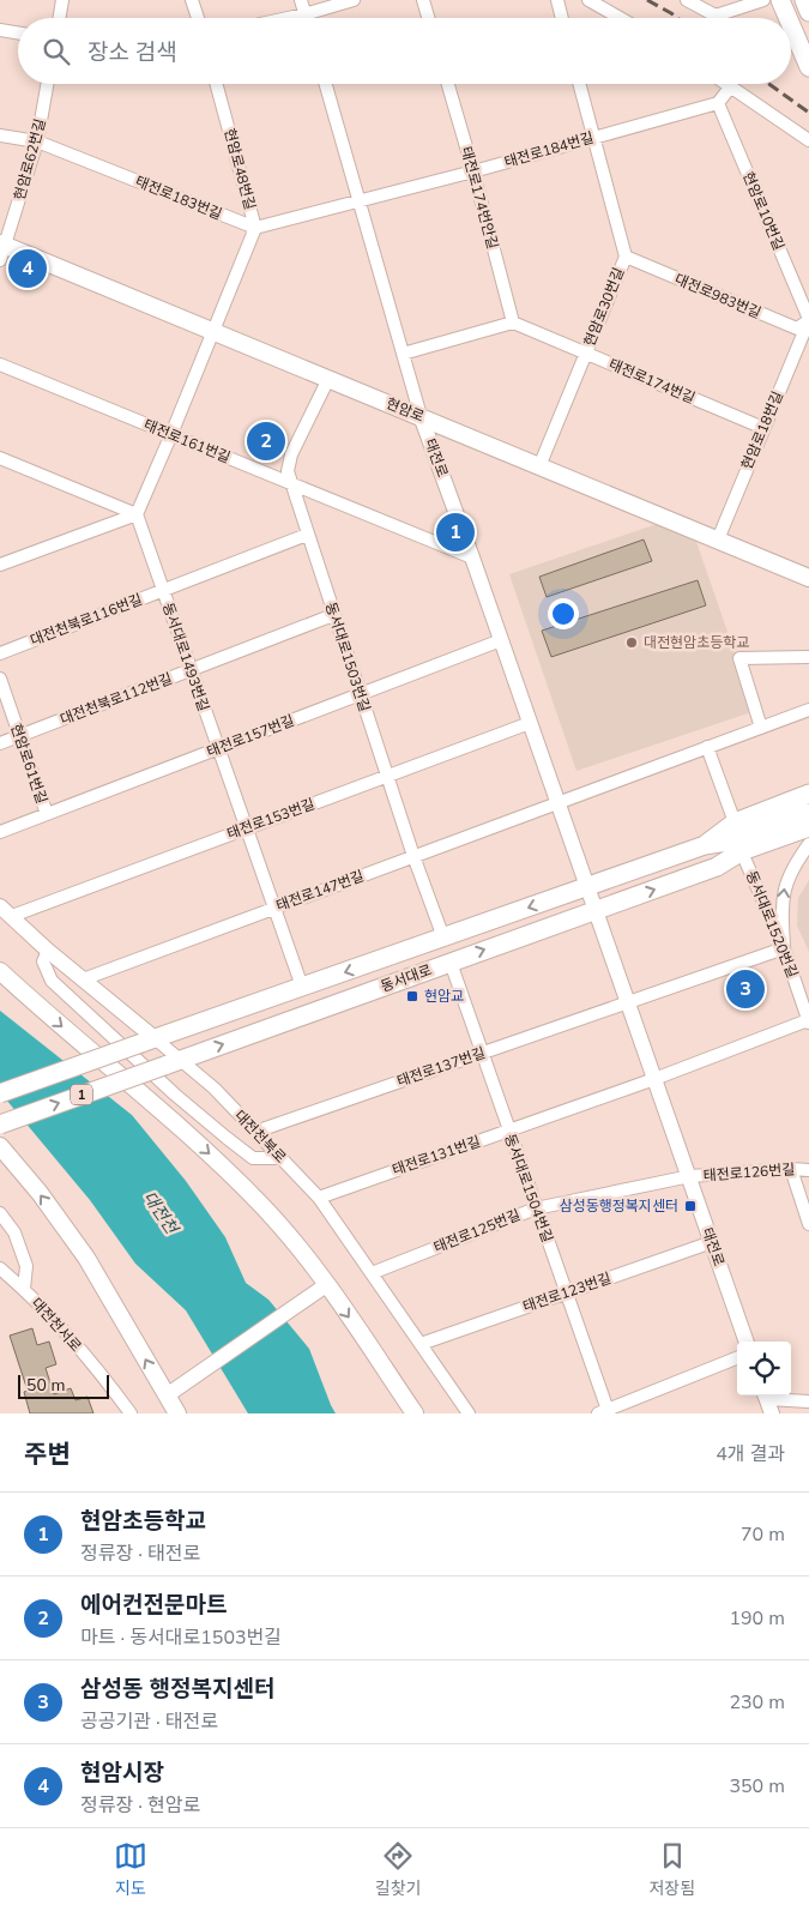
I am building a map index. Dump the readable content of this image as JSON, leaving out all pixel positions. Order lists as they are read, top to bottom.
{
  "streets": {
    "main road": ["현암로", "동서대로", "1"],
    "street": [
      "태전로184번길",
      "현암로62번길",
      "현암로48번길",
      "태전로183번길",
      "태전로174번안길",
      "현암로10번길",
      "대전로983번길",
      "현암로30번길",
      "태전로174번길",
      "현암로18번길",
      "태전로161번길",
      "태전로",
      "대전천북로116번길",
      "동서대로1493번길",
      "동서대로1503번길",
      "대전천북로112번길",
      "태전로157번길",
      "현암로61번길",
      "태전로153번길",
      "태전로147번길",
      "동서대로1520번길",
      "태전로137번길",
      "대전천북로",
      "태전로131번길",
      "태전로126번길",
      "동서대로1504번길",
      "태전로125번길",
      "태전로123번길",
      "대전천서로"
    ]
  },
  "crossings": [
    ["태전로184번길", "태전로174번안길"],
    ["태전로184번길", "현암로10번길"],
    ["태전로184번길", "현암로30번길"],
    ["태전로184번길", "태전로"],
    ["현암로62번길", "태전로183번길"],
    ["현암로62번길", "현암로"],
    ["현암로48번길", "태전로183번길"],
    ["현암로48번길", "현암로"],
    ["태전로174번안길", "태전로174번길"],
    ["현암로10번길", "대전로983번길"],
    ["현암로10번길", "현암로18번길"],
    ["대전로983번길", "현암로30번길"],
    ["대전로983번길", "현암로18번길"],
    ["현암로30번길", "태전로174번길"],
    ["현암로30번길", "현암로"],
    ["태전로174번길", "현암로18번길"],
    ["현암로", "현암로18번길"],
    ["현암로", "태전로"],
    ["현암로", "동서대로1503번길"],
    ["태전로161번길", "태전로"],
    ["태전로161번길", "동서대로1503번길"],
    ["태전로", "태전로157번길"],
    ["태전로", "태전로153번길"],
    ["태전로", "태전로147번길"],
    ["태전로", "동서대로"],
    ["태전로", "태전로137번길"],
    ["태전로", "태전로131번길"],
    ["태전로", "태전로126번길"],
    ["태전로", "태전로125번길"],
    ["태전로", "태전로123번길"],
    ["대전천북로116번길", "동서대로1493번길"],
    ["대전천북로116번길", "동서대로1503번길"],
    ["동서대로1493번길", "대전천북로112번길"],
    ["동서대로1493번길", "태전로157번길"],
    ["동서대로1493번길", "태전로153번길"],
    ["동서대로1493번길", "태전로147번길"],
    ["동서대로1493번길", "동서대로"],
    ["동서대로1503번길", "대전천북로112번길"],
    ["동서대로1503번길", "태전로157번길"],
    ["동서대로1503번길", "태전로153번길"],
    ["동서대로1503번길", "태전로147번길"],
    ["동서대로1503번길", "동서대로"],
    ["대전천북로112번길", "현암로61번길"],
    ["태전로157번길", "현암로61번길"],
    ["태전로153번길", "대전천북로"],
    ["태전로147번길", "대전천북로"],
    ["동서대로", "대전천북로"],
    ["동서대로", "동서대로1504번길"],
    ["태전로137번길", "대전천북로"],
    ["태전로137번길", "동서대로1504번길"],
    ["대전천북로", "태전로131번길"],
    ["대전천북로", "태전로125번길"],
    ["대전천북로", "태전로123번길"],
    ["태전로131번길", "동서대로1504번길"],
    ["태전로126번길", "태전로125번길"],
    ["동서대로1504번길", "태전로125번길"],
    ["동서대로1504번길", "태전로123번길"]
  ],
  "water": ["대전천"],
  "places": {
    "other": ["대전현암초등학교"],
    "transit": ["현암교", "삼성동행정복지센터"]
  },
  "scale_bar": "50 m",
  "page": {
    "search": "장소 검색",
    "pins": [
      "4",
      "2",
      "1",
      "3"
    ],
    "scale": "50 m",
    "heading": ["주변", "4개 결과"],
    "list": [
      {
        "mark": "1",
        "name": "현암초등학교",
        "note": "정류장 · 태전로",
        "value": "70 m"
      },
      {
        "mark": "2",
        "name": "에어컨전문마트",
        "note": "마트 · 동서대로1503번길",
        "value": "190 m"
      },
      {
        "mark": "3",
        "name": "삼성동 행정복지센터",
        "note": "공공기관 · 태전로",
        "value": "230 m"
      },
      {
        "mark": "4",
        "name": "현암시장",
        "note": "정류장 · 현암로",
        "value": "350 m"
      }
    ],
    "nav": ["지도", "길찾기", "저장됨"]
  }
}
